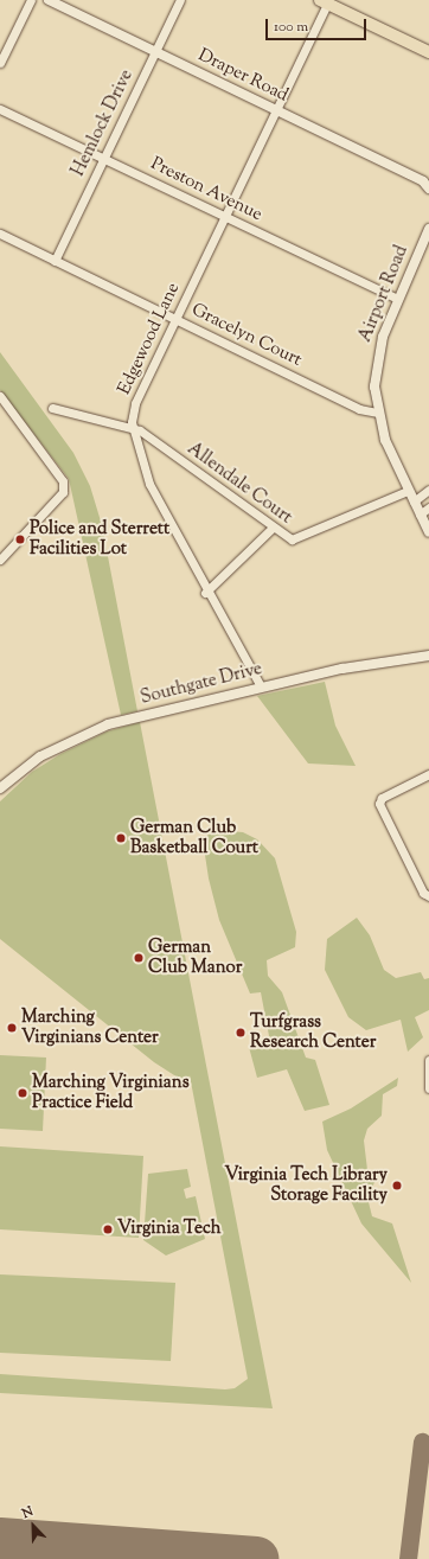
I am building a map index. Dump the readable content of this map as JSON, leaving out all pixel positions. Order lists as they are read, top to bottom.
{
  "streets": {
    "street": [
      "Draper Road",
      "Hemlock Drive",
      "Preston Avenue",
      "Airport Road",
      "Gracelyn Court",
      "Edgewood Lane",
      "Allendale Court",
      "Southgate Drive"
    ]
  },
  "crossings": [
    ["Draper Road", "Hemlock Drive"],
    ["Draper Road", "Edgewood Lane"],
    ["Hemlock Drive", "Preston Avenue"],
    ["Hemlock Drive", "Gracelyn Court"],
    ["Preston Avenue", "Airport Road"],
    ["Preston Avenue", "Edgewood Lane"],
    ["Airport Road", "Gracelyn Court"],
    ["Airport Road", "Allendale Court"],
    ["Gracelyn Court", "Edgewood Lane"],
    ["Edgewood Lane", "Allendale Court"],
    ["Edgewood Lane", "Southgate Drive"]
  ],
  "places": [
    "Police and Sterrett Facilities Lot",
    "German Club Basketball Court",
    "German Club Manor",
    "Marching Virginians Center",
    "Turfgrass Research Center",
    "Marching Virginians Practice Field",
    "Virginia Tech Library Storage Facility",
    "Virginia Tech"
  ],
  "scale_bar": "100 m",
  "north": "top left"
}
